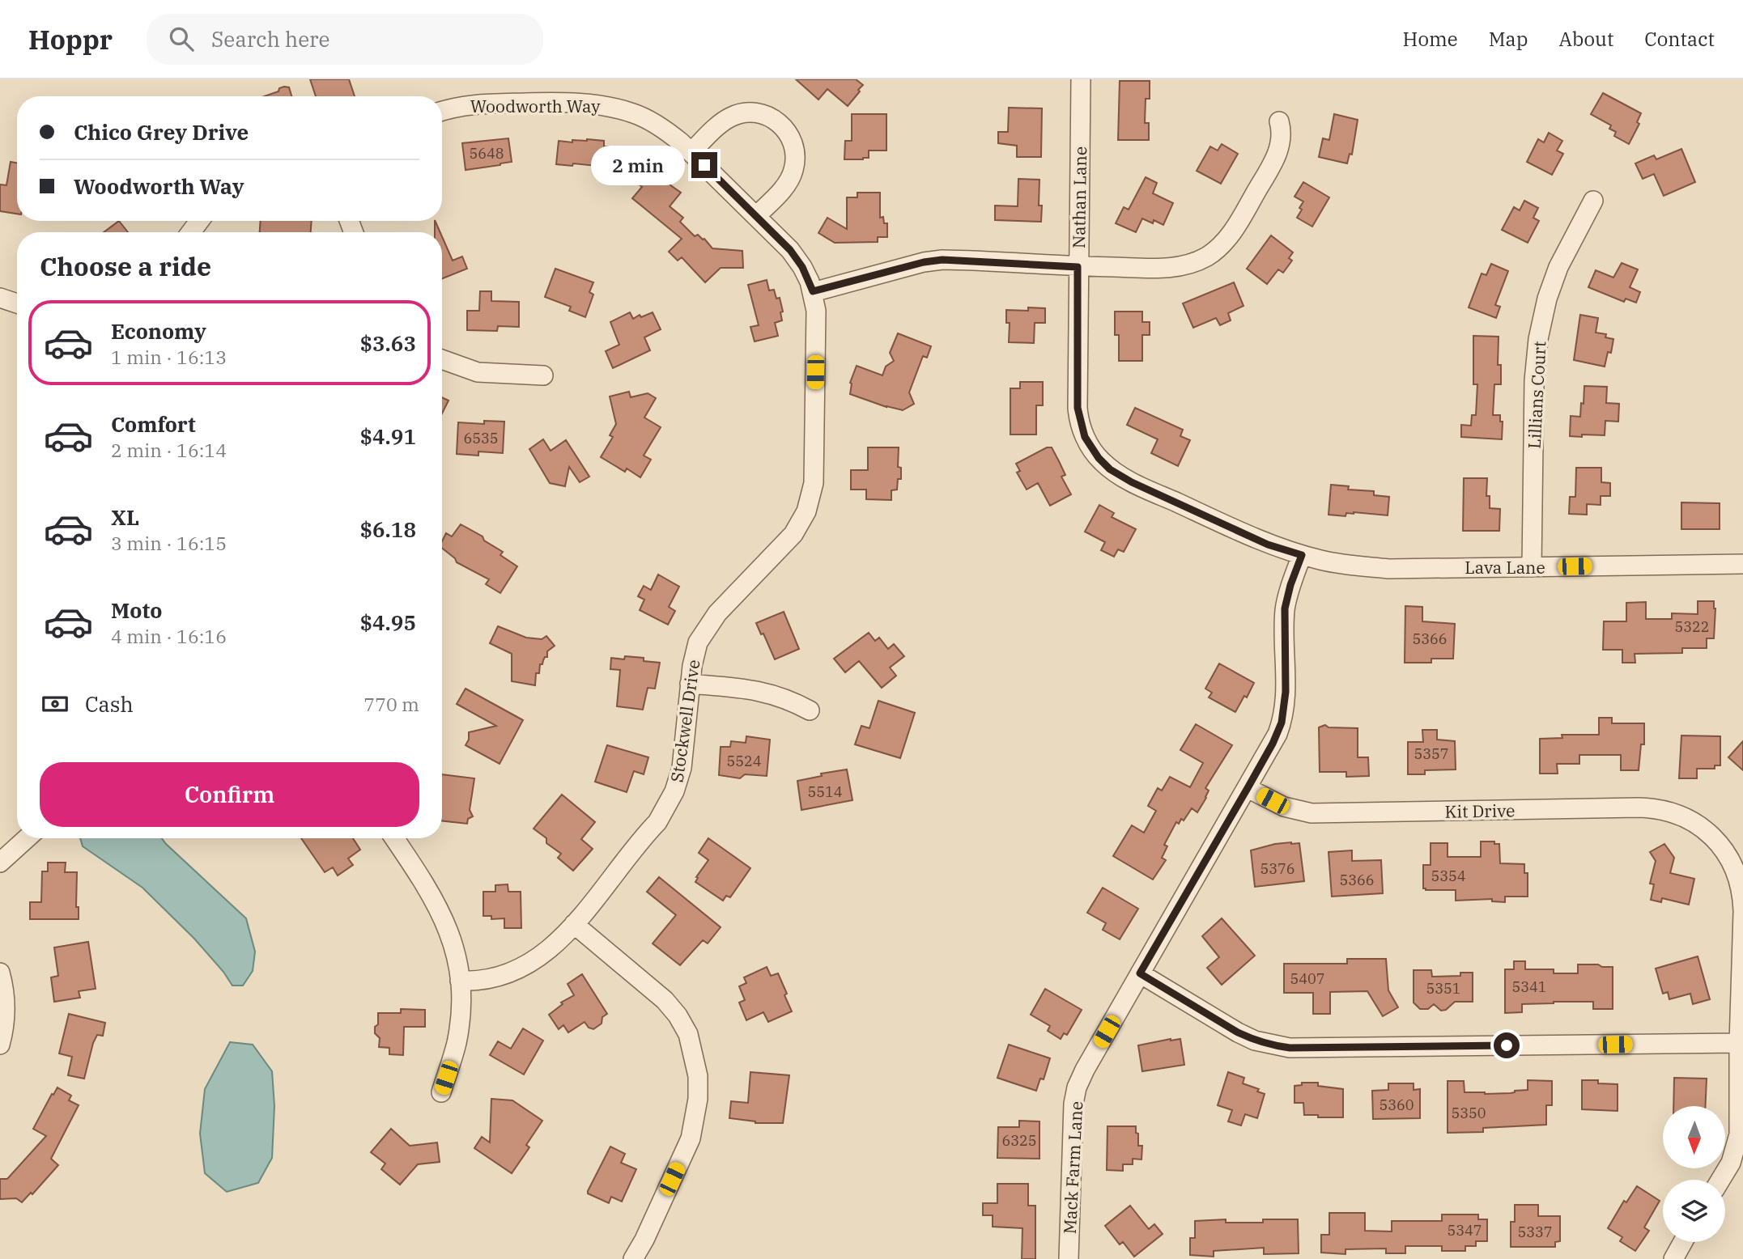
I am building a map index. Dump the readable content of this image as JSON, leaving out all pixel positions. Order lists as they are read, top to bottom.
{
  "streets": {
    "street": [
      "Woodworth Way",
      "Nathan Lane",
      "Lillians Court",
      "Lava Lane",
      "Stockwell Drive",
      "Kit Drive",
      "Mack Farm Lane"
    ]
  },
  "crossings": [
    ["Woodworth Way", "Stockwell Drive"],
    ["Nathan Lane", "Lava Lane"],
    ["Nathan Lane", "Mack Farm Lane"],
    ["Lillians Court", "Lava Lane"],
    ["Lava Lane", "Mack Farm Lane"],
    ["Kit Drive", "Mack Farm Lane"]
  ],
  "house_numbers": [
    "5648",
    "6535",
    "5322",
    "5366",
    "5357",
    "5524",
    "5514",
    "5376",
    "5354",
    "5366",
    "5407",
    "5341",
    "5351",
    "5360",
    "5350",
    "6325",
    "5347",
    "5337"
  ],
  "north": "bottom",
  "page": {
    "header": "Hoppr",
    "search": "Search here",
    "nav": [
      "Home",
      "Map",
      "About",
      "Contact"
    ],
    "banner": ["Chico Grey Drive", "Woodworth Way"],
    "bubble": "2 min",
    "heading": "Choose a ride",
    "list": [
      {
        "name": "Economy",
        "note": "1 min · 16:13",
        "value": "$3.63"
      },
      {
        "name": "Comfort",
        "note": "2 min · 16:14",
        "value": "$4.91"
      },
      {
        "name": "XL",
        "note": "3 min · 16:15",
        "value": "$6.18"
      },
      {
        "name": "Moto",
        "note": "4 min · 16:16",
        "value": "$4.95"
      }
    ],
    "pay": ["Cash", "770 m"],
    "buttons": "Confirm"
  }
}
